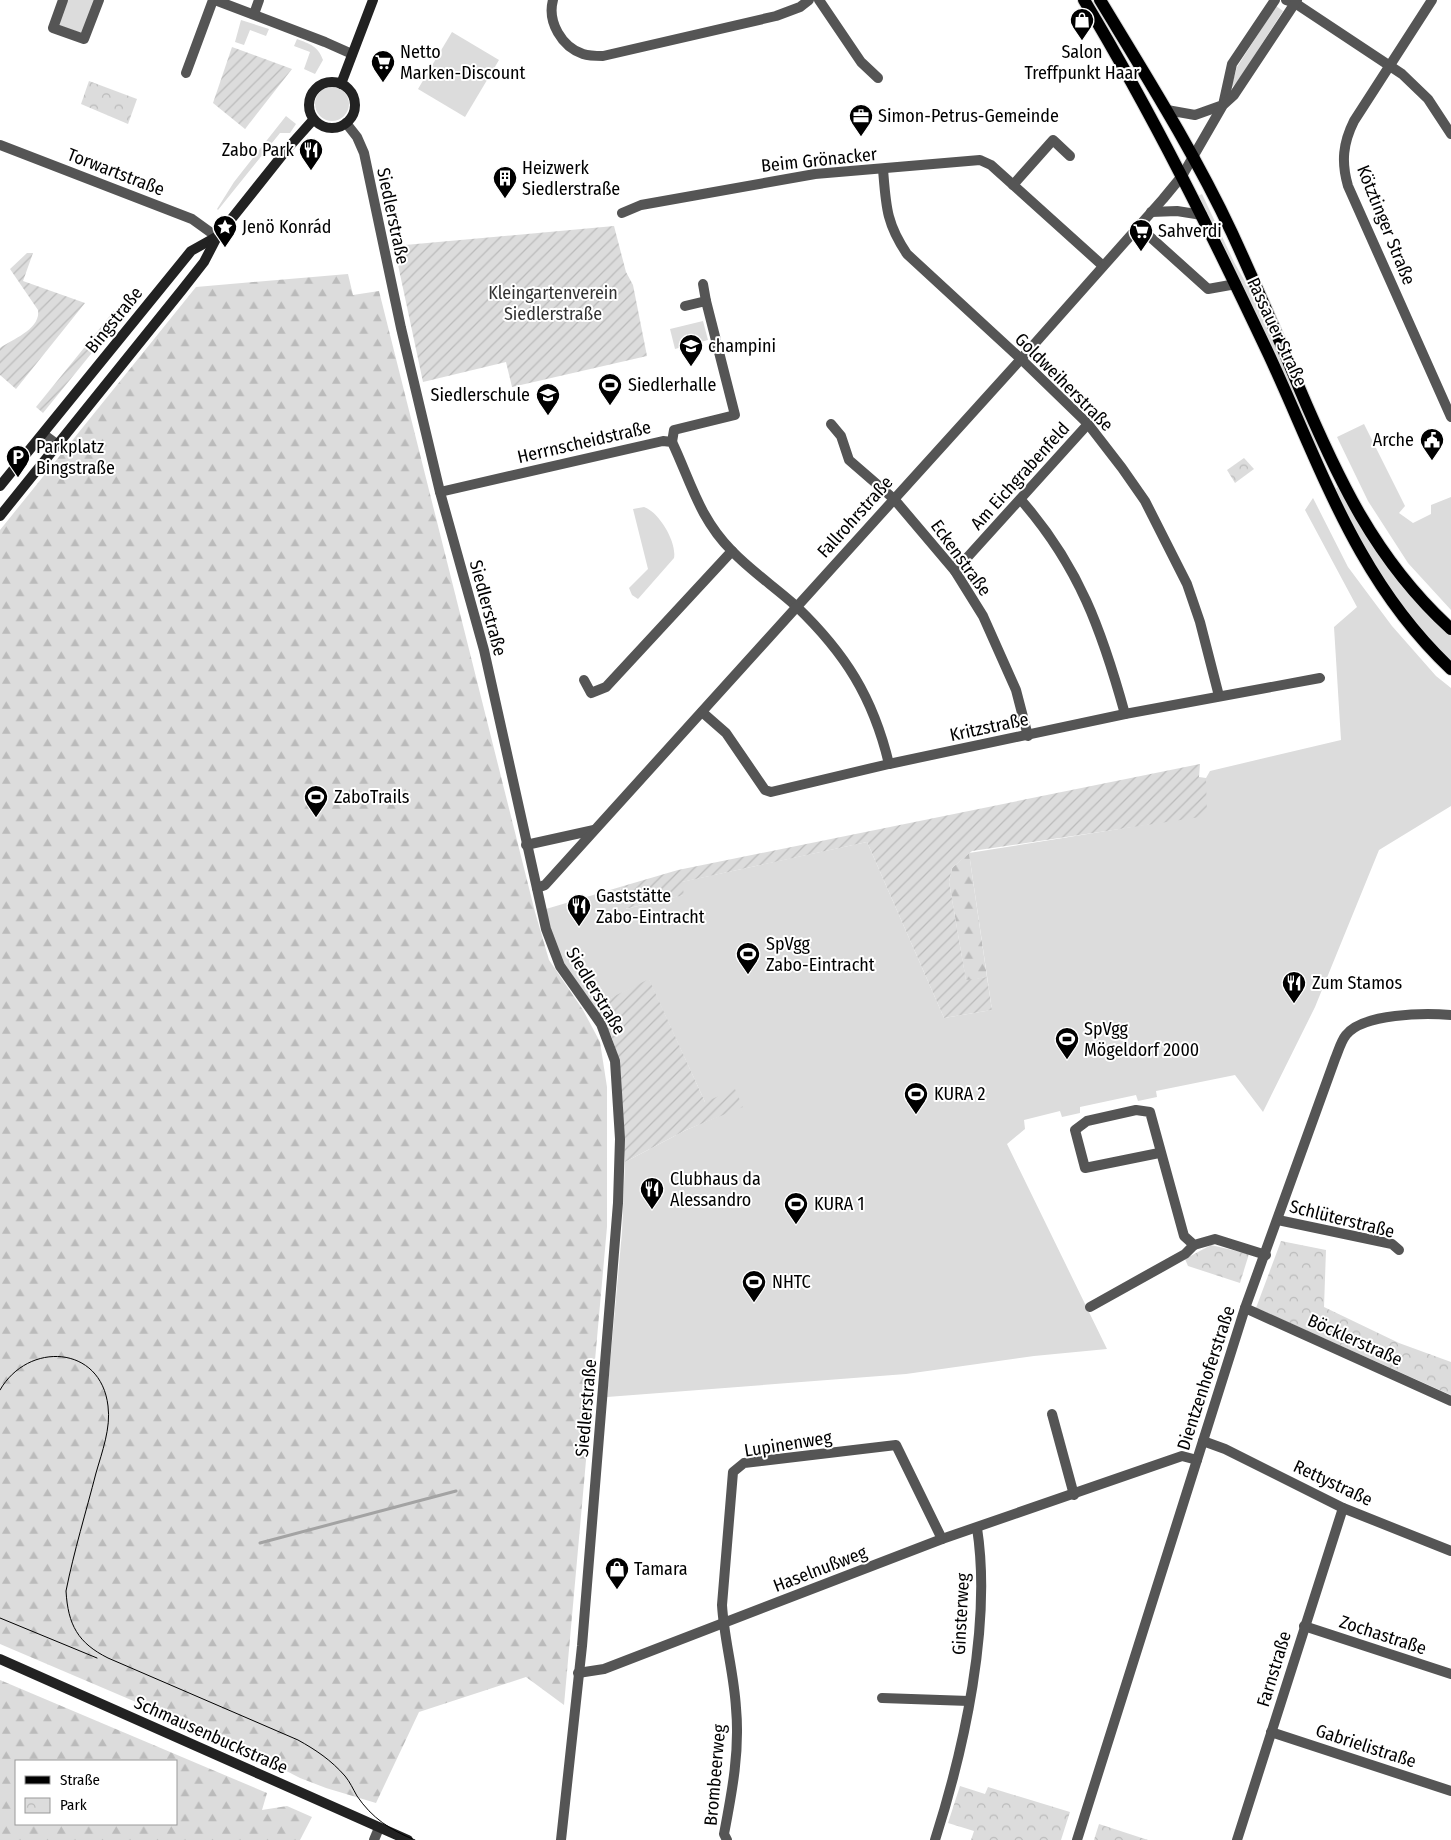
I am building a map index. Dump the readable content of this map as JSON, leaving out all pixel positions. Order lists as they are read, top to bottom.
{
  "streets": {
    "main road": ["Passauer Straße"],
    "street": [
      "Beim Grönacker",
      "Torwartstraße",
      "Siedlerstraße",
      "Kötztinger Straße",
      "Bingstraße",
      "Goldweiherstraße",
      "Herrnscheidstraße",
      "Am Eichgrabenfeld",
      "Fallrohrstraße",
      "Eckenstraße",
      "Kritzstraße",
      "Schlüterstraße",
      "Böcklerstraße",
      "Dientzenhoferstraße",
      "Lupinenweg",
      "Rettystraße",
      "Haselnußweg",
      "Ginsterweg",
      "Zochastraße",
      "Farnstraße",
      "Schmausenbuckstraße",
      "Gabrielistraße",
      "Brombeerweg"
    ]
  },
  "crossings": [
    ["Beim Grönacker", "Goldweiherstraße"],
    ["Beim Grönacker", "Fallrohrstraße"],
    ["Torwartstraße", "Bingstraße"],
    ["Siedlerstraße", "Bingstraße"],
    ["Siedlerstraße", "Herrnscheidstraße"],
    ["Siedlerstraße", "Fallrohrstraße"],
    ["Siedlerstraße", "Haselnußweg"],
    ["Passauer Straße", "Fallrohrstraße"],
    ["Goldweiherstraße", "Am Eichgrabenfeld"],
    ["Goldweiherstraße", "Fallrohrstraße"],
    ["Goldweiherstraße", "Kritzstraße"],
    ["Herrnscheidstraße", "Fallrohrstraße"],
    ["Herrnscheidstraße", "Kritzstraße"],
    ["Am Eichgrabenfeld", "Eckenstraße"],
    ["Fallrohrstraße", "Eckenstraße"],
    ["Fallrohrstraße", "Kritzstraße"],
    ["Eckenstraße", "Kritzstraße"],
    ["Schlüterstraße", "Dientzenhoferstraße"],
    ["Böcklerstraße", "Dientzenhoferstraße"],
    ["Dientzenhoferstraße", "Rettystraße"],
    ["Dientzenhoferstraße", "Haselnußweg"],
    ["Lupinenweg", "Haselnußweg"],
    ["Lupinenweg", "Brombeerweg"],
    ["Rettystraße", "Farnstraße"],
    ["Haselnußweg", "Ginsterweg"],
    ["Haselnußweg", "Brombeerweg"],
    ["Zochastraße", "Farnstraße"],
    ["Farnstraße", "Gabrielistraße"]
  ],
  "parks": ["Kleingartenverein Siedlerstraße"],
  "places": {
    "shop": ["Salon Treffpunkt Haar", "Tamara"],
    "supermarket": ["Netto Marken-Discount", "Sahverdi"],
    "office": ["Simon-Petrus-Gemeinde"],
    "restaurant": [
      "Zabo Park",
      "Gaststätte Zabo-Eintracht",
      "Zum Stamos",
      "Clubhaus da Alessandro"
    ],
    "building": ["Heizwerk Siedlerstraße"],
    "place": ["Jenö Konrád"],
    "school or university": ["champini", "Siedlerschule"],
    "sports": [
      "Siedlerhalle",
      "ZaboTrails",
      "SpVgg Zabo-Eintracht",
      "SpVgg Mögeldorf 2000",
      "KURA 2",
      "KURA 1",
      "NHTC"
    ],
    "public building": ["Arche"],
    "parking": ["Parkplatz Bingstraße"]
  },
  "legend": ["Straße", "Park"]
}
